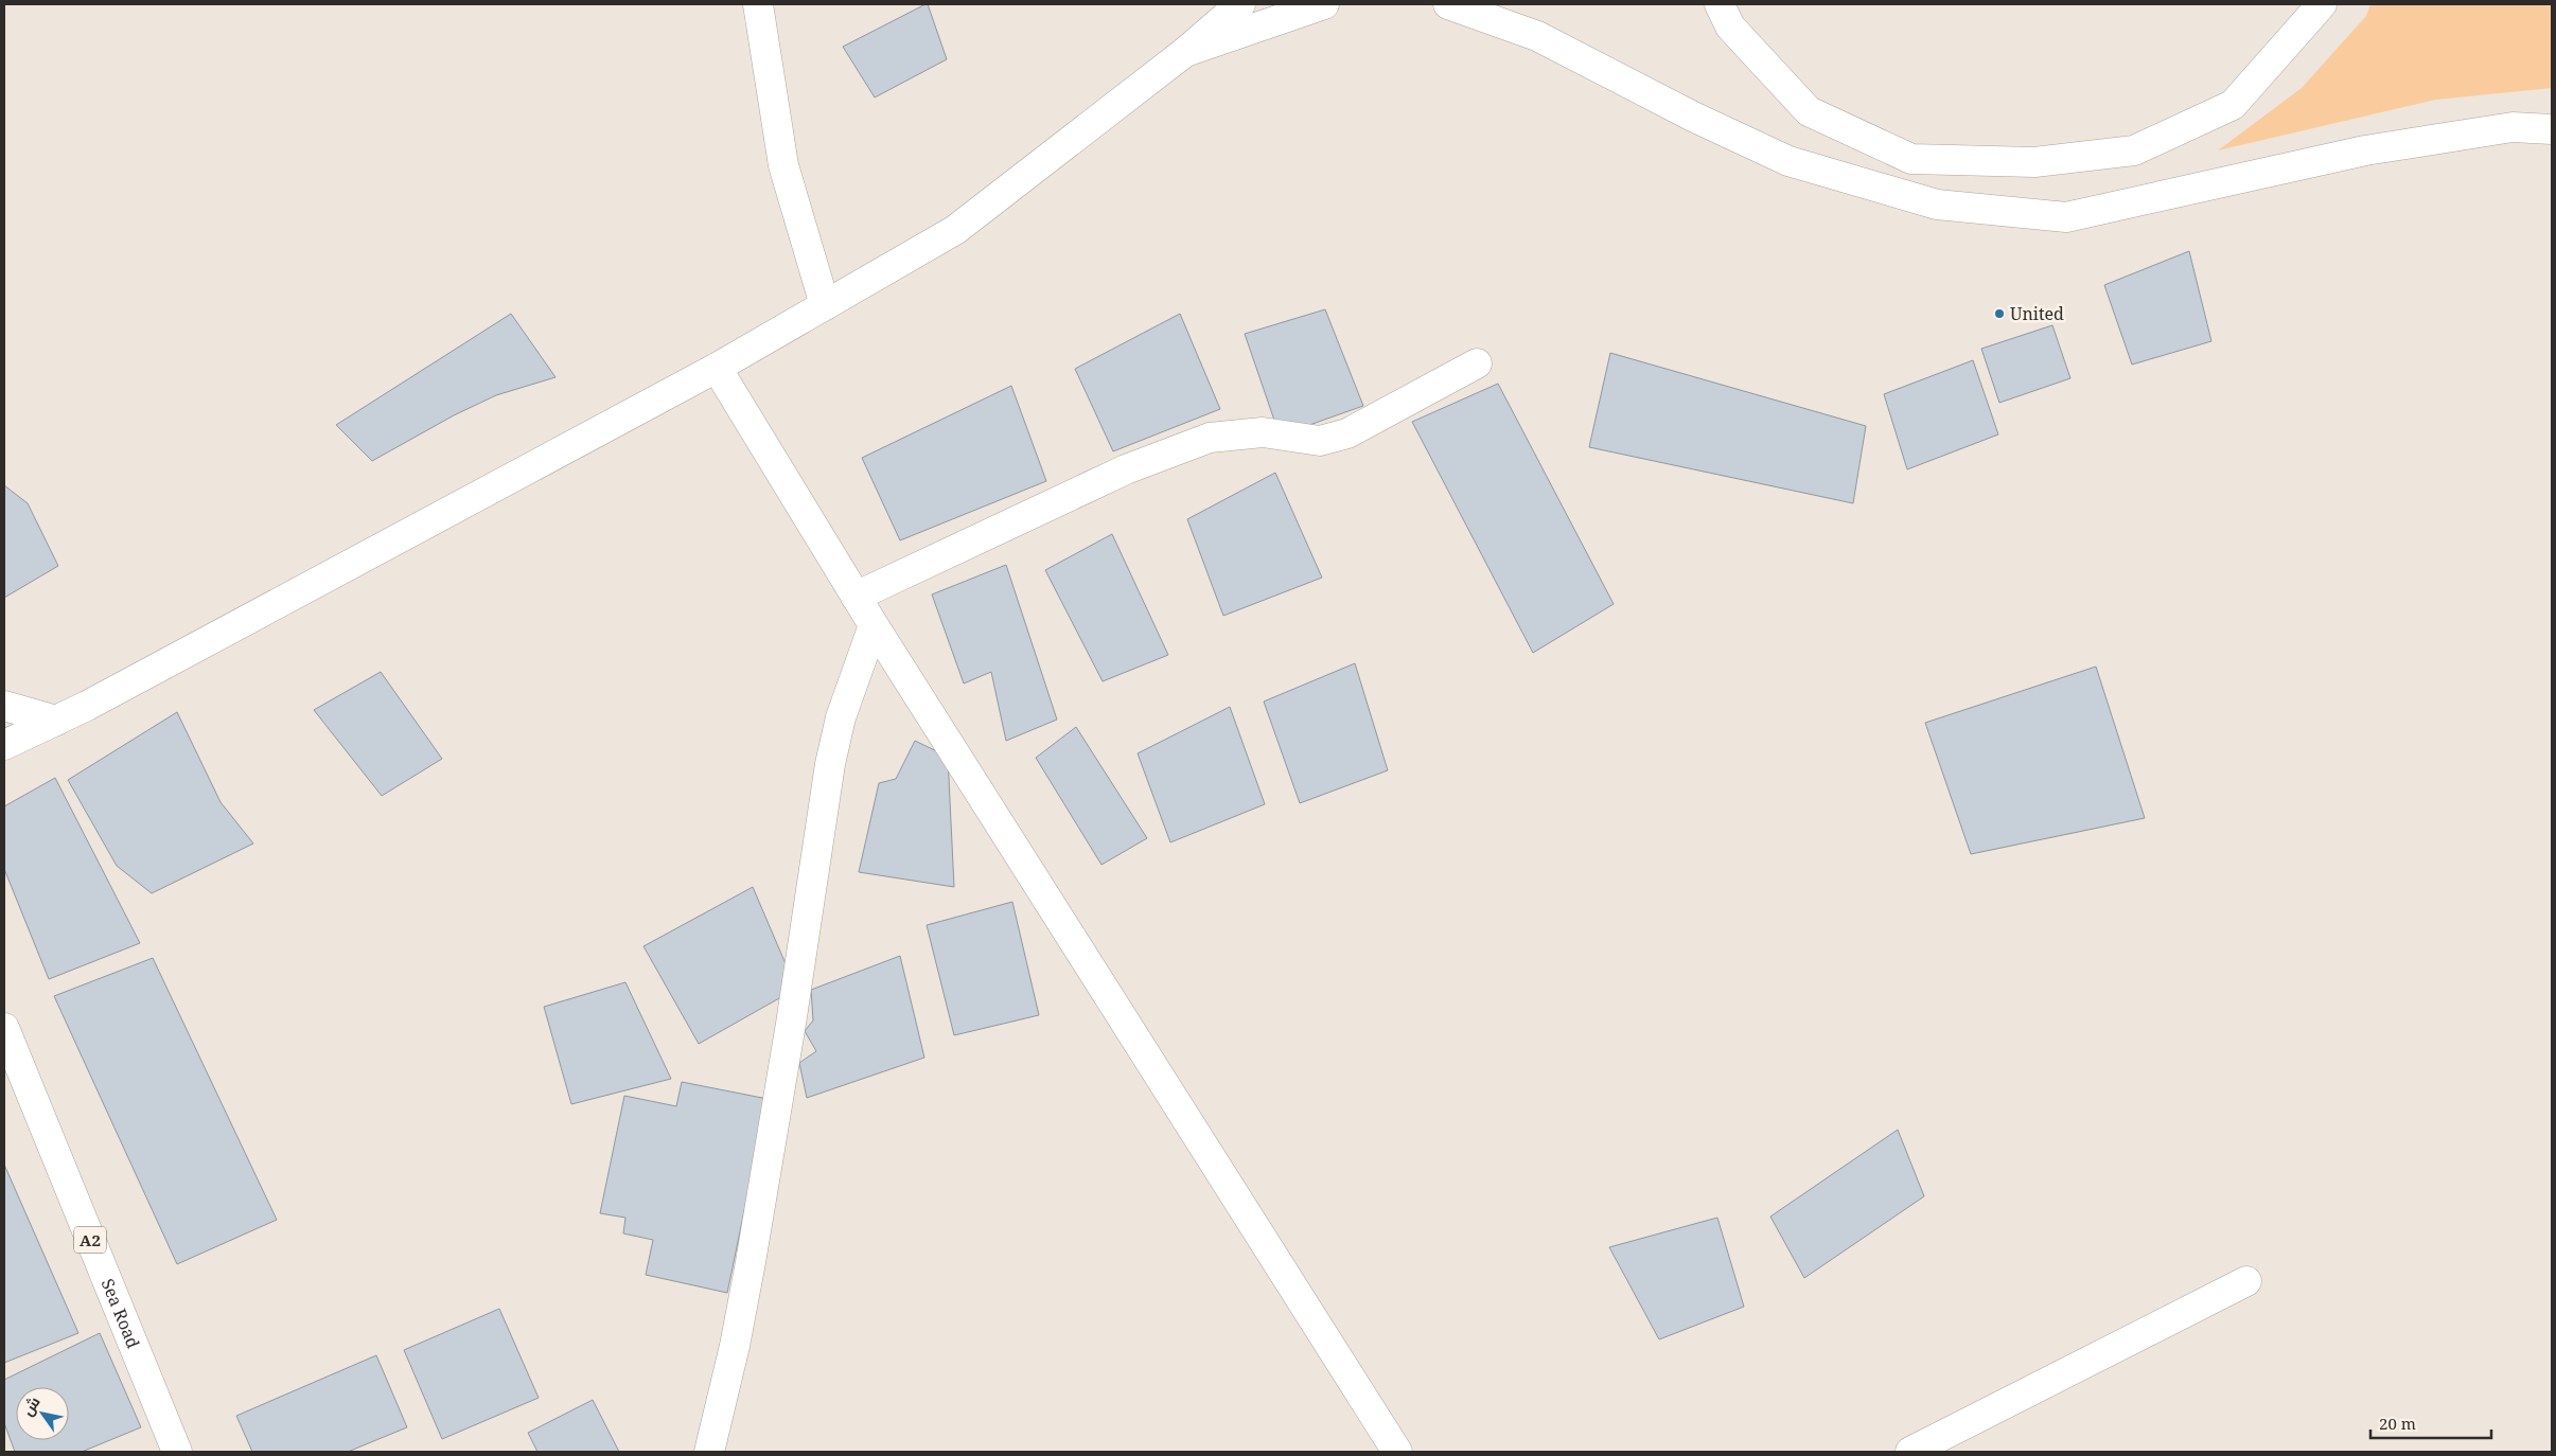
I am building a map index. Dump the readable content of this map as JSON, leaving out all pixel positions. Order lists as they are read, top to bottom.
{
  "streets": {
    "main road": ["A2", "Sea Road"]
  },
  "places": ["United"],
  "scale_bar": "20 m",
  "north": "top left"
}
